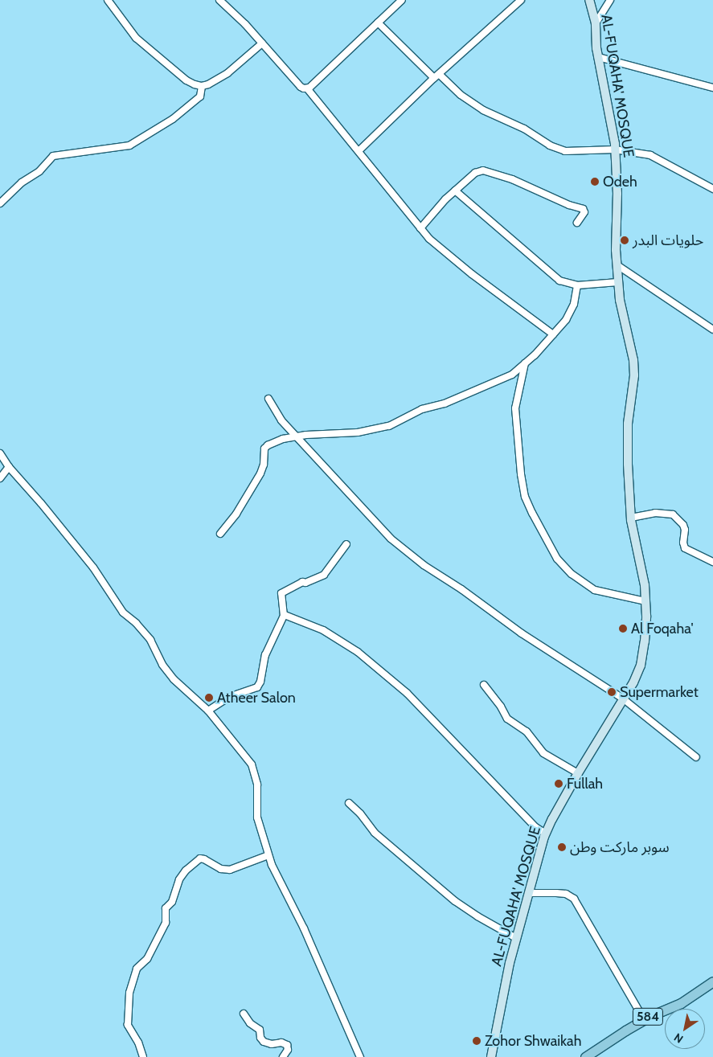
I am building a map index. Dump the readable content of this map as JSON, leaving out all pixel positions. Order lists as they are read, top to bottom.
{
  "streets": {
    "main road": ["584"],
    "street": ["AL-FUQAHA' MOSQUE"]
  },
  "places": [
    "Odeh",
    "حلويات البدر",
    "Al Foqaha'",
    "Supermarket",
    "Atheer Salon",
    "Fullah",
    "سوبر ماركت وطن",
    "Zohor Shwaikah"
  ],
  "north": "bottom left"
}
